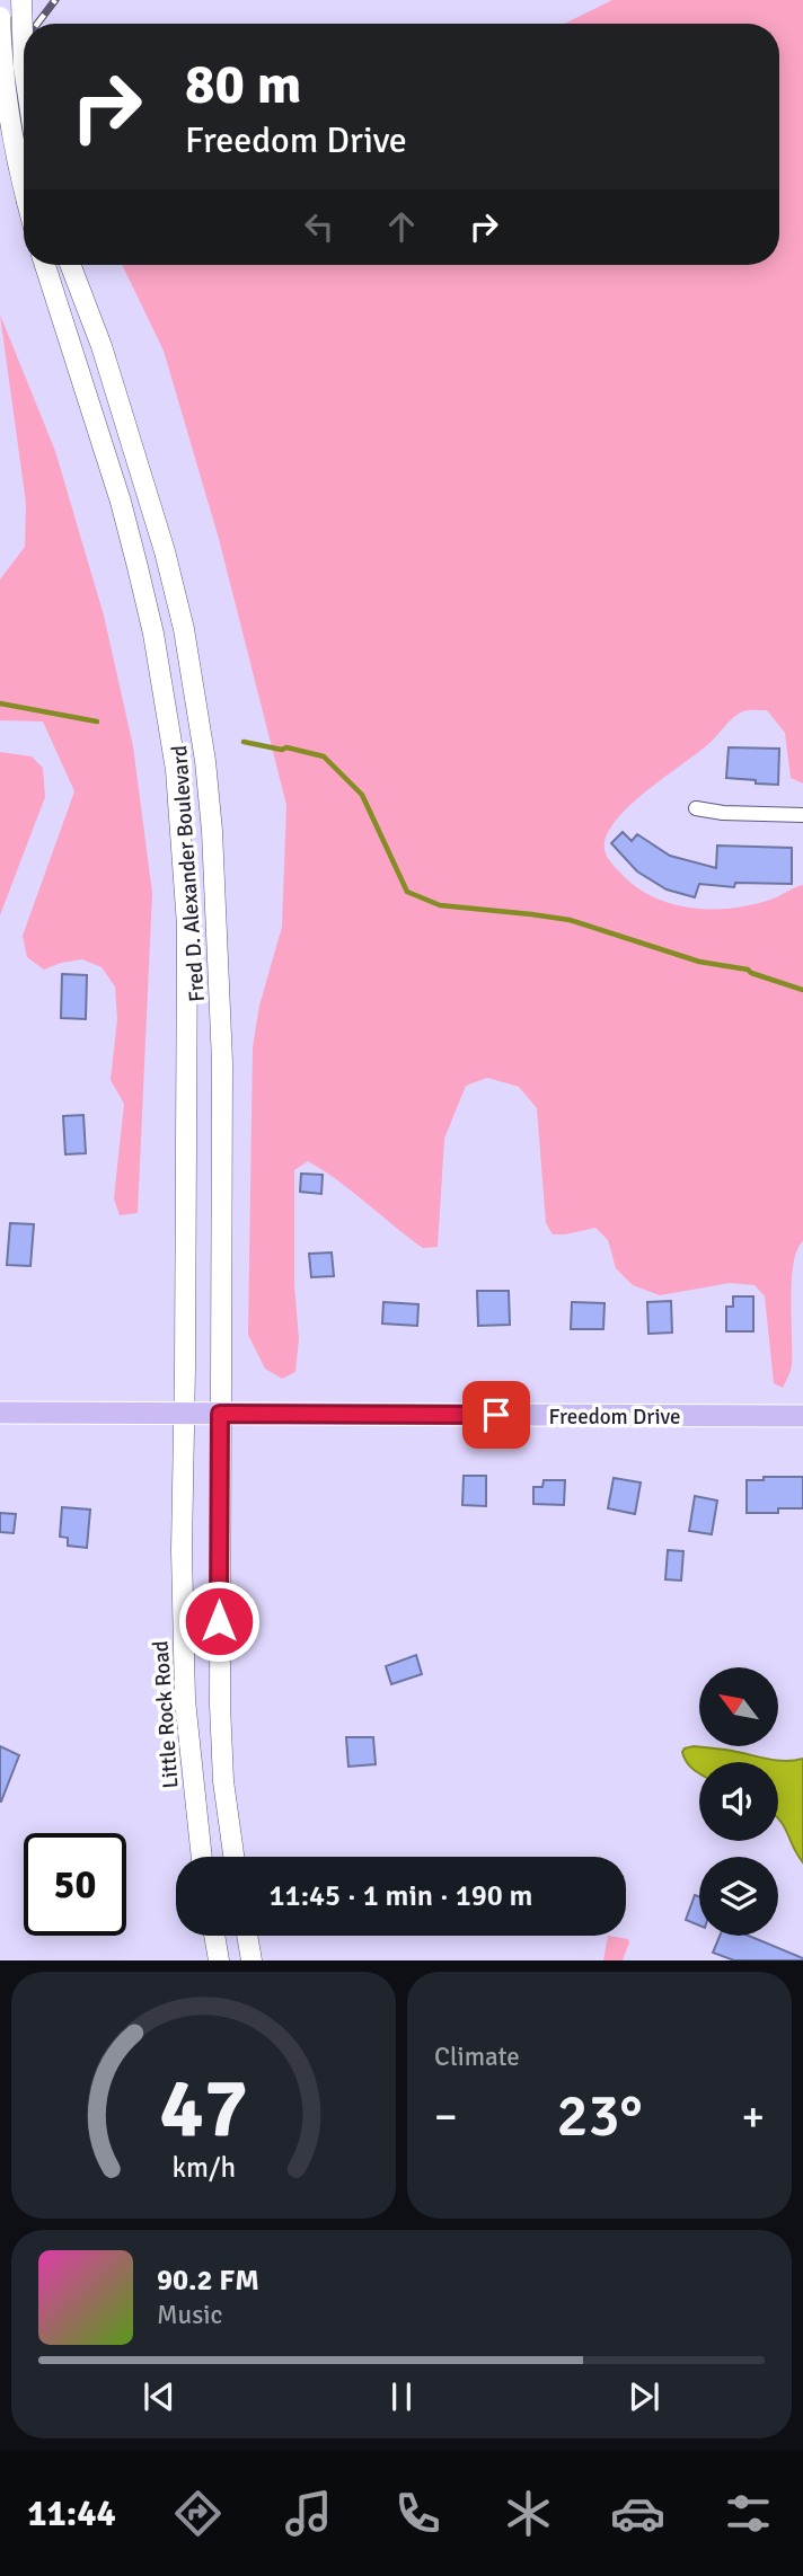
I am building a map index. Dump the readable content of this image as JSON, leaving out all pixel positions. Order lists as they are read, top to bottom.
{
  "streets": {
    "main road": ["Fred D. Alexander Boulevard", "Freedom Drive", "Little Rock Road"]
  },
  "crossings": [
    ["Fred D. Alexander Boulevard", "Freedom Drive"],
    ["Fred D. Alexander Boulevard", "Little Rock Road"],
    ["Freedom Drive", "Little Rock Road"]
  ],
  "north": "top left",
  "page": {
    "turn": ["80 m", "Freedom Drive"],
    "limit": "50",
    "trip": "11:45 · 1 min · 190 m",
    "tile": "Climate",
    "heat": ["−", "23°", "+"],
    "song": ["90.2 FM", "Music"],
    "tabs": "11:44",
    "gauge": ["47", "km/h"]
  }
}
